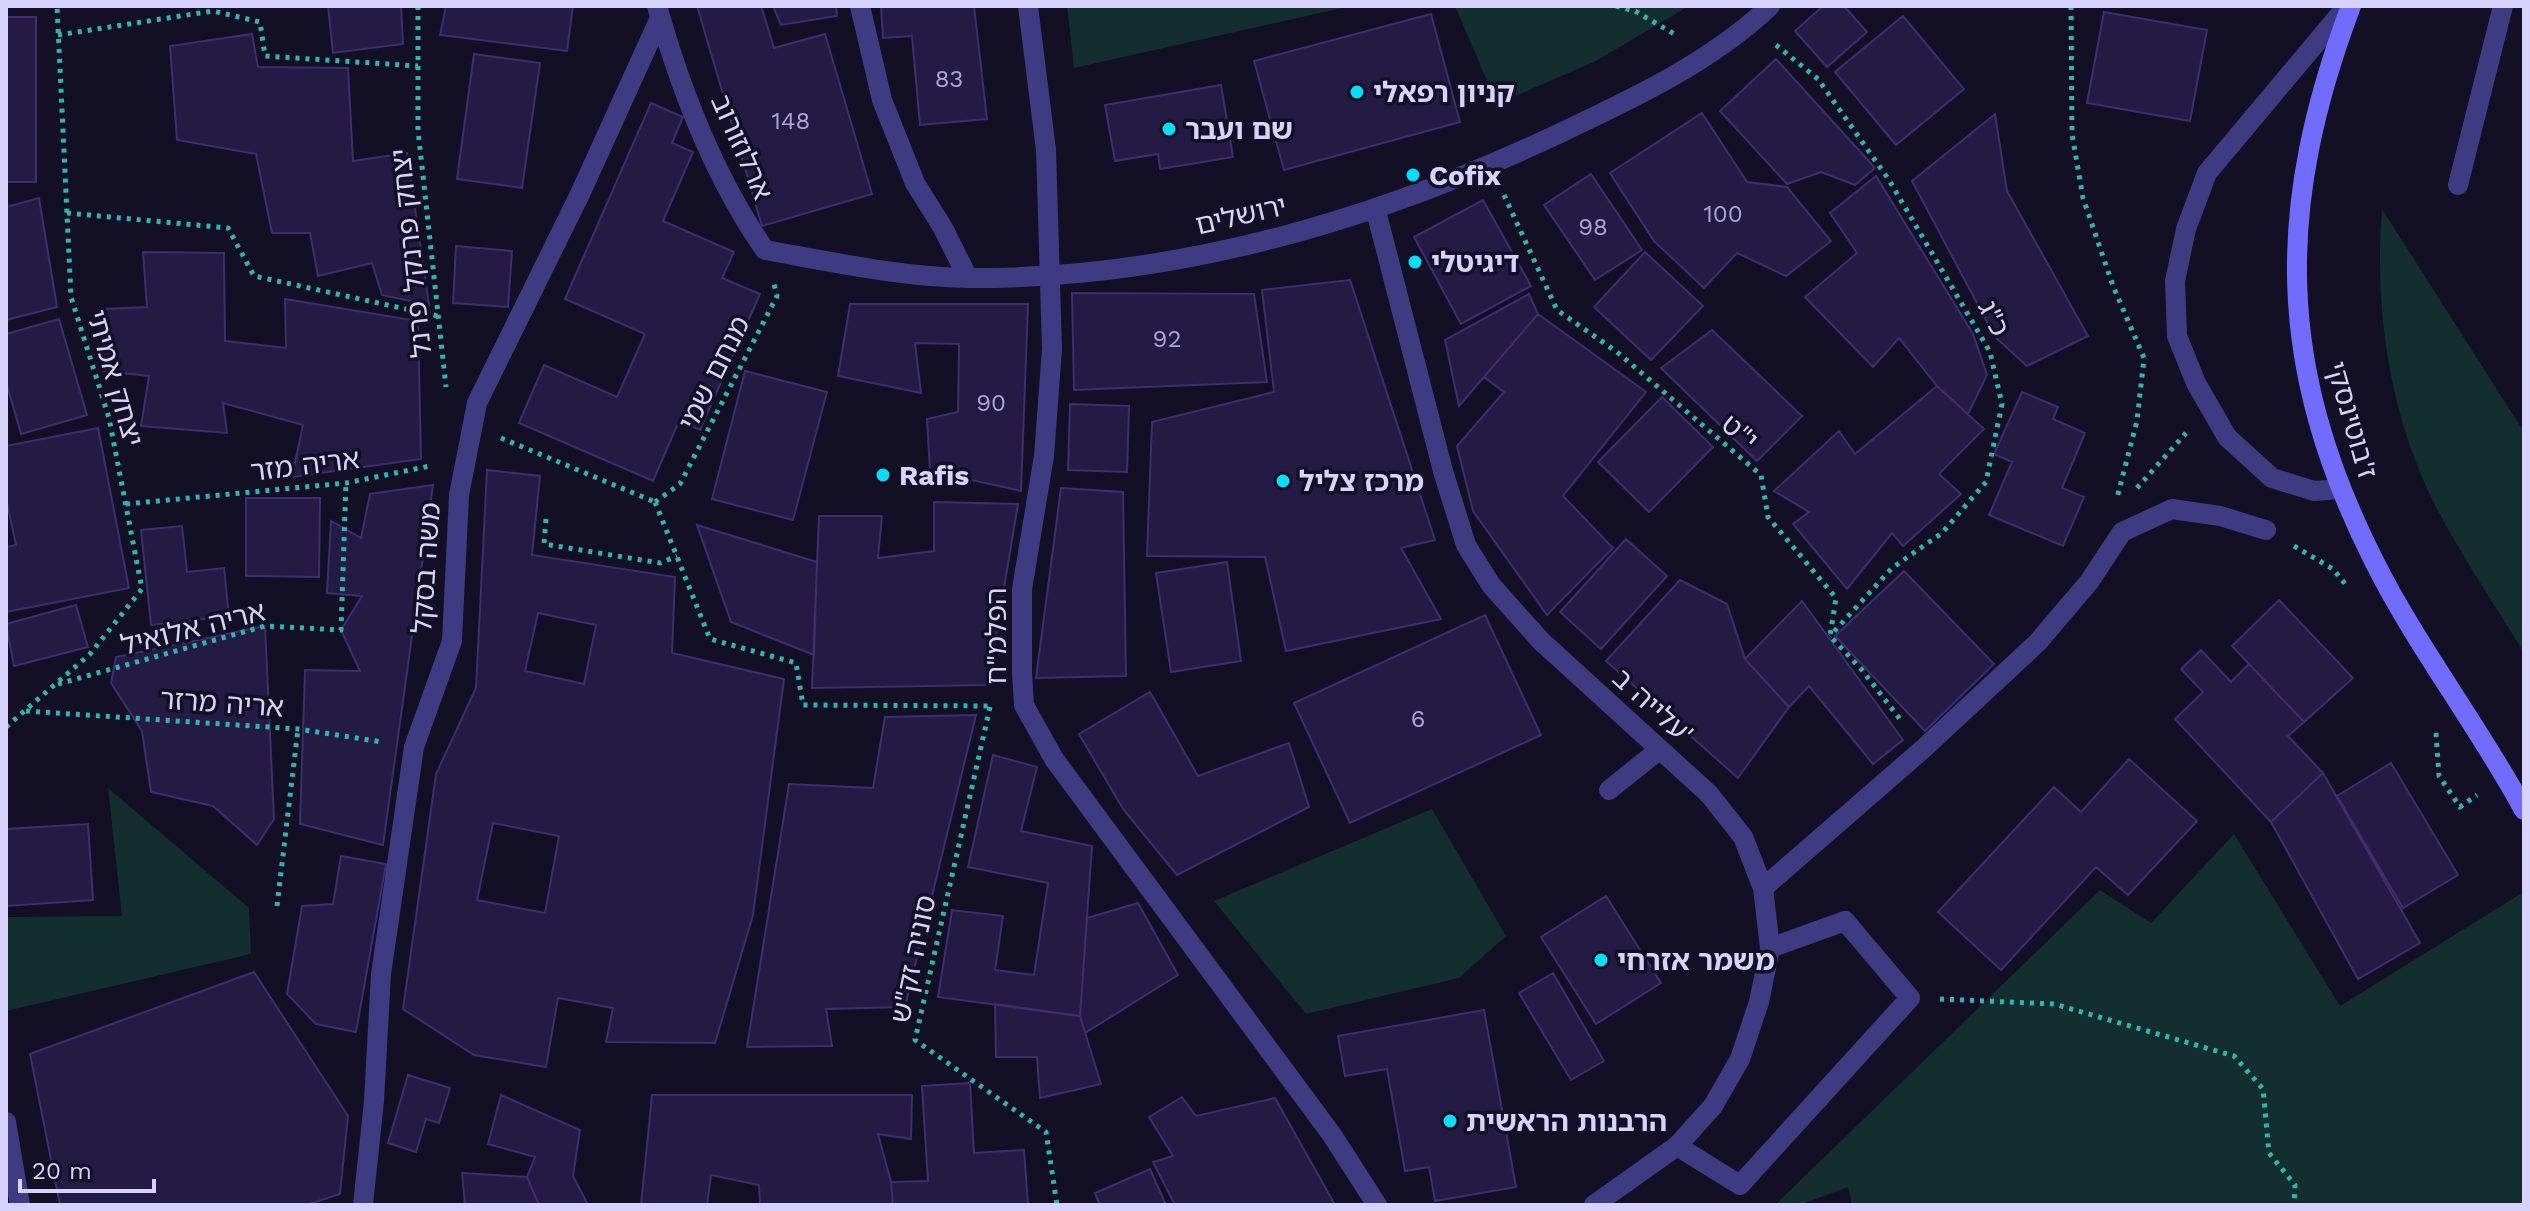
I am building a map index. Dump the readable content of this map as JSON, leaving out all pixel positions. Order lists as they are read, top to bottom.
{
  "streets": {
    "street": [
      "ארלוזורוב",
      "ירושלים",
      "ז'בוטינסקי",
      "משה בסקל",
      "הפלמ\"ח",
      "עלייה ב'"
    ],
    "path": [
      "יצחק פרנקל פרנל",
      "כ\"ג",
      "מנחם שמי",
      "יצחק אמיתי",
      "י\"ט",
      "אריה מזר",
      "אריה אלואיל",
      "אריה מרזר",
      "סוניה זק\"ש"
    ]
  },
  "crossings": [
    ["ארלוזורוב", "מנחם שמי"],
    ["ארלוזורוב", "משה בסקל"],
    ["ירושלים", "כ\"ג"],
    ["ירושלים", "י\"ט"],
    ["ירושלים", "עלייה ב'"],
    ["כ\"ג", "י\"ט"],
    ["יצחק אמיתי", "אריה מזר"],
    ["יצחק אמיתי", "אריה אלואיל"],
    ["יצחק אמיתי", "אריה מרזר"],
    ["אריה מזר", "אריה אלואיל"],
    ["משה בסקל", "אריה מרזר"]
  ],
  "places": [
    "קניון רפאלי",
    "שם ועבר",
    "Cofix",
    "דיגיטלי",
    "Rafis",
    "מרכז צליל",
    "משמר אזרחי",
    "הרבנות הראשית"
  ],
  "house_numbers": [
    "83",
    "148",
    "100",
    "98",
    "92",
    "90",
    "6"
  ],
  "scale_bar": "20 m"
}
